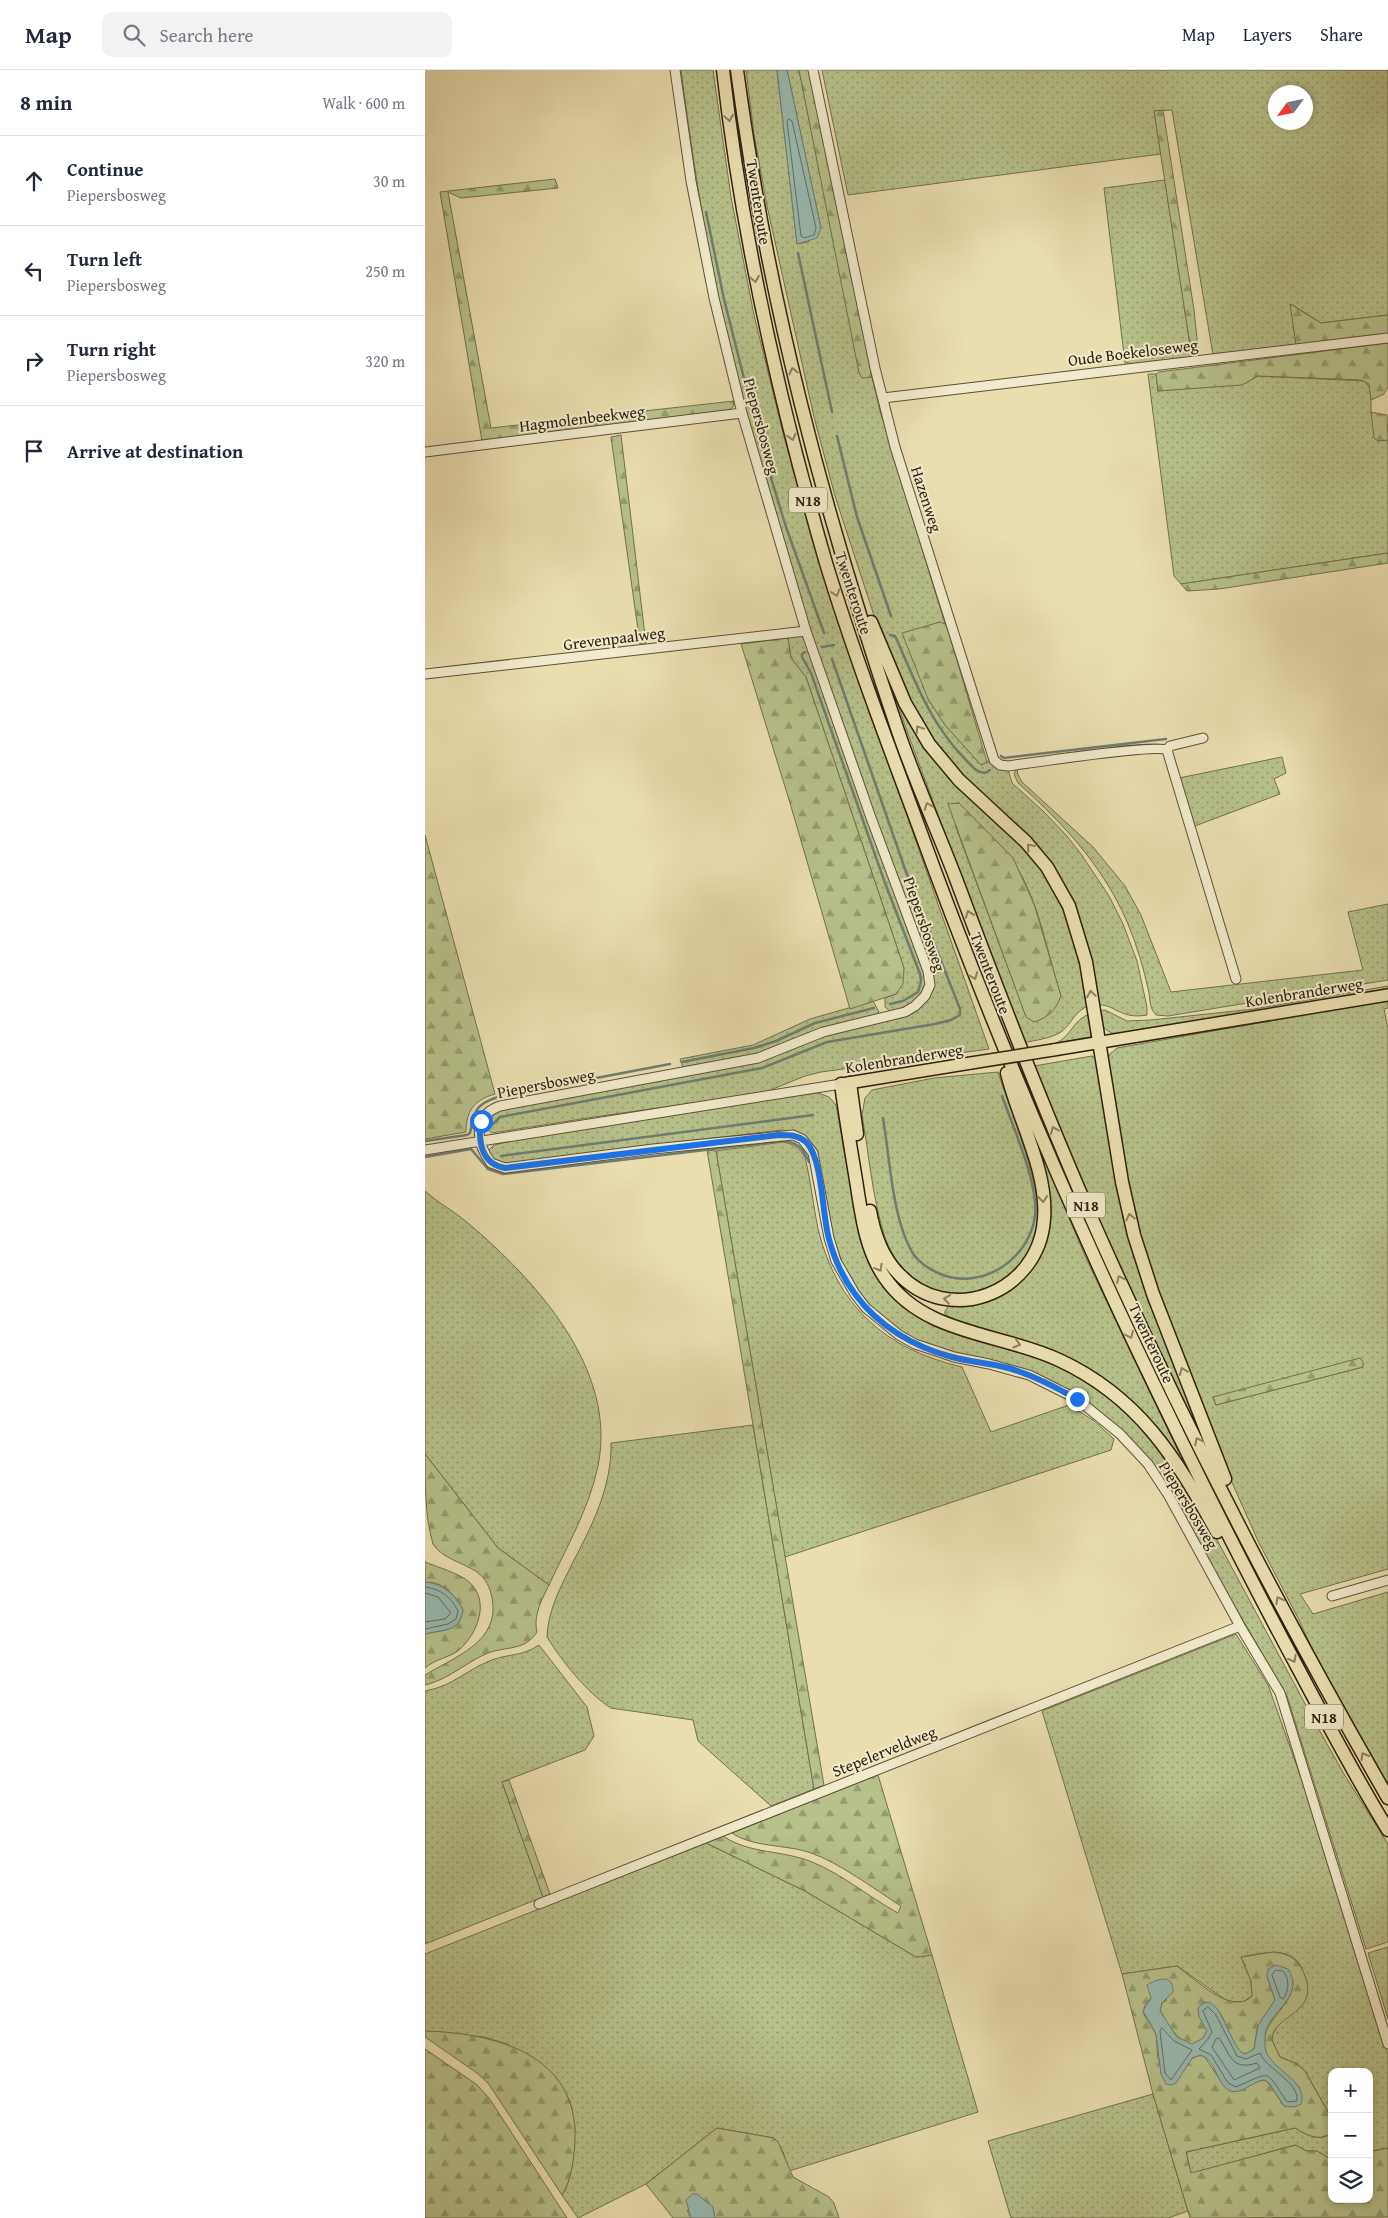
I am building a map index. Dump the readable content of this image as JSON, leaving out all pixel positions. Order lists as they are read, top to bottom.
{
  "streets": {
    "highway": ["Twenteroute", "N18"],
    "main road": ["Kolenbranderweg"],
    "street": [
      "Oude Boekeloseweg",
      "Hagmolenbeekweg",
      "Piepersbosweg",
      "Hazenweg",
      "Grevenpaalweg",
      "Stepelerveldweg"
    ]
  },
  "crossings": [
    ["Twenteroute", "N18"],
    ["Oude Boekeloseweg", "Hazenweg"],
    ["Hagmolenbeekweg", "Piepersbosweg"],
    ["Piepersbosweg", "Grevenpaalweg"],
    ["Piepersbosweg", "Kolenbranderweg"],
    ["Piepersbosweg", "Stepelerveldweg"],
    ["N18", "Kolenbranderweg"]
  ],
  "north": "bottom left",
  "page": {
    "header": "Map",
    "search": "Search here",
    "nav": ["Map", "Layers", "Share"],
    "heading": ["8 min", "Walk · 600 m"],
    "list": [
      ["Continue", "Piepersbosweg", "30 m"],
      ["Turn left", "Piepersbosweg", "250 m"],
      ["Turn right", "Piepersbosweg", "320 m"],
      "Arrive at destination"
    ],
    "map_buttons": ["+", "−"]
  }
}
